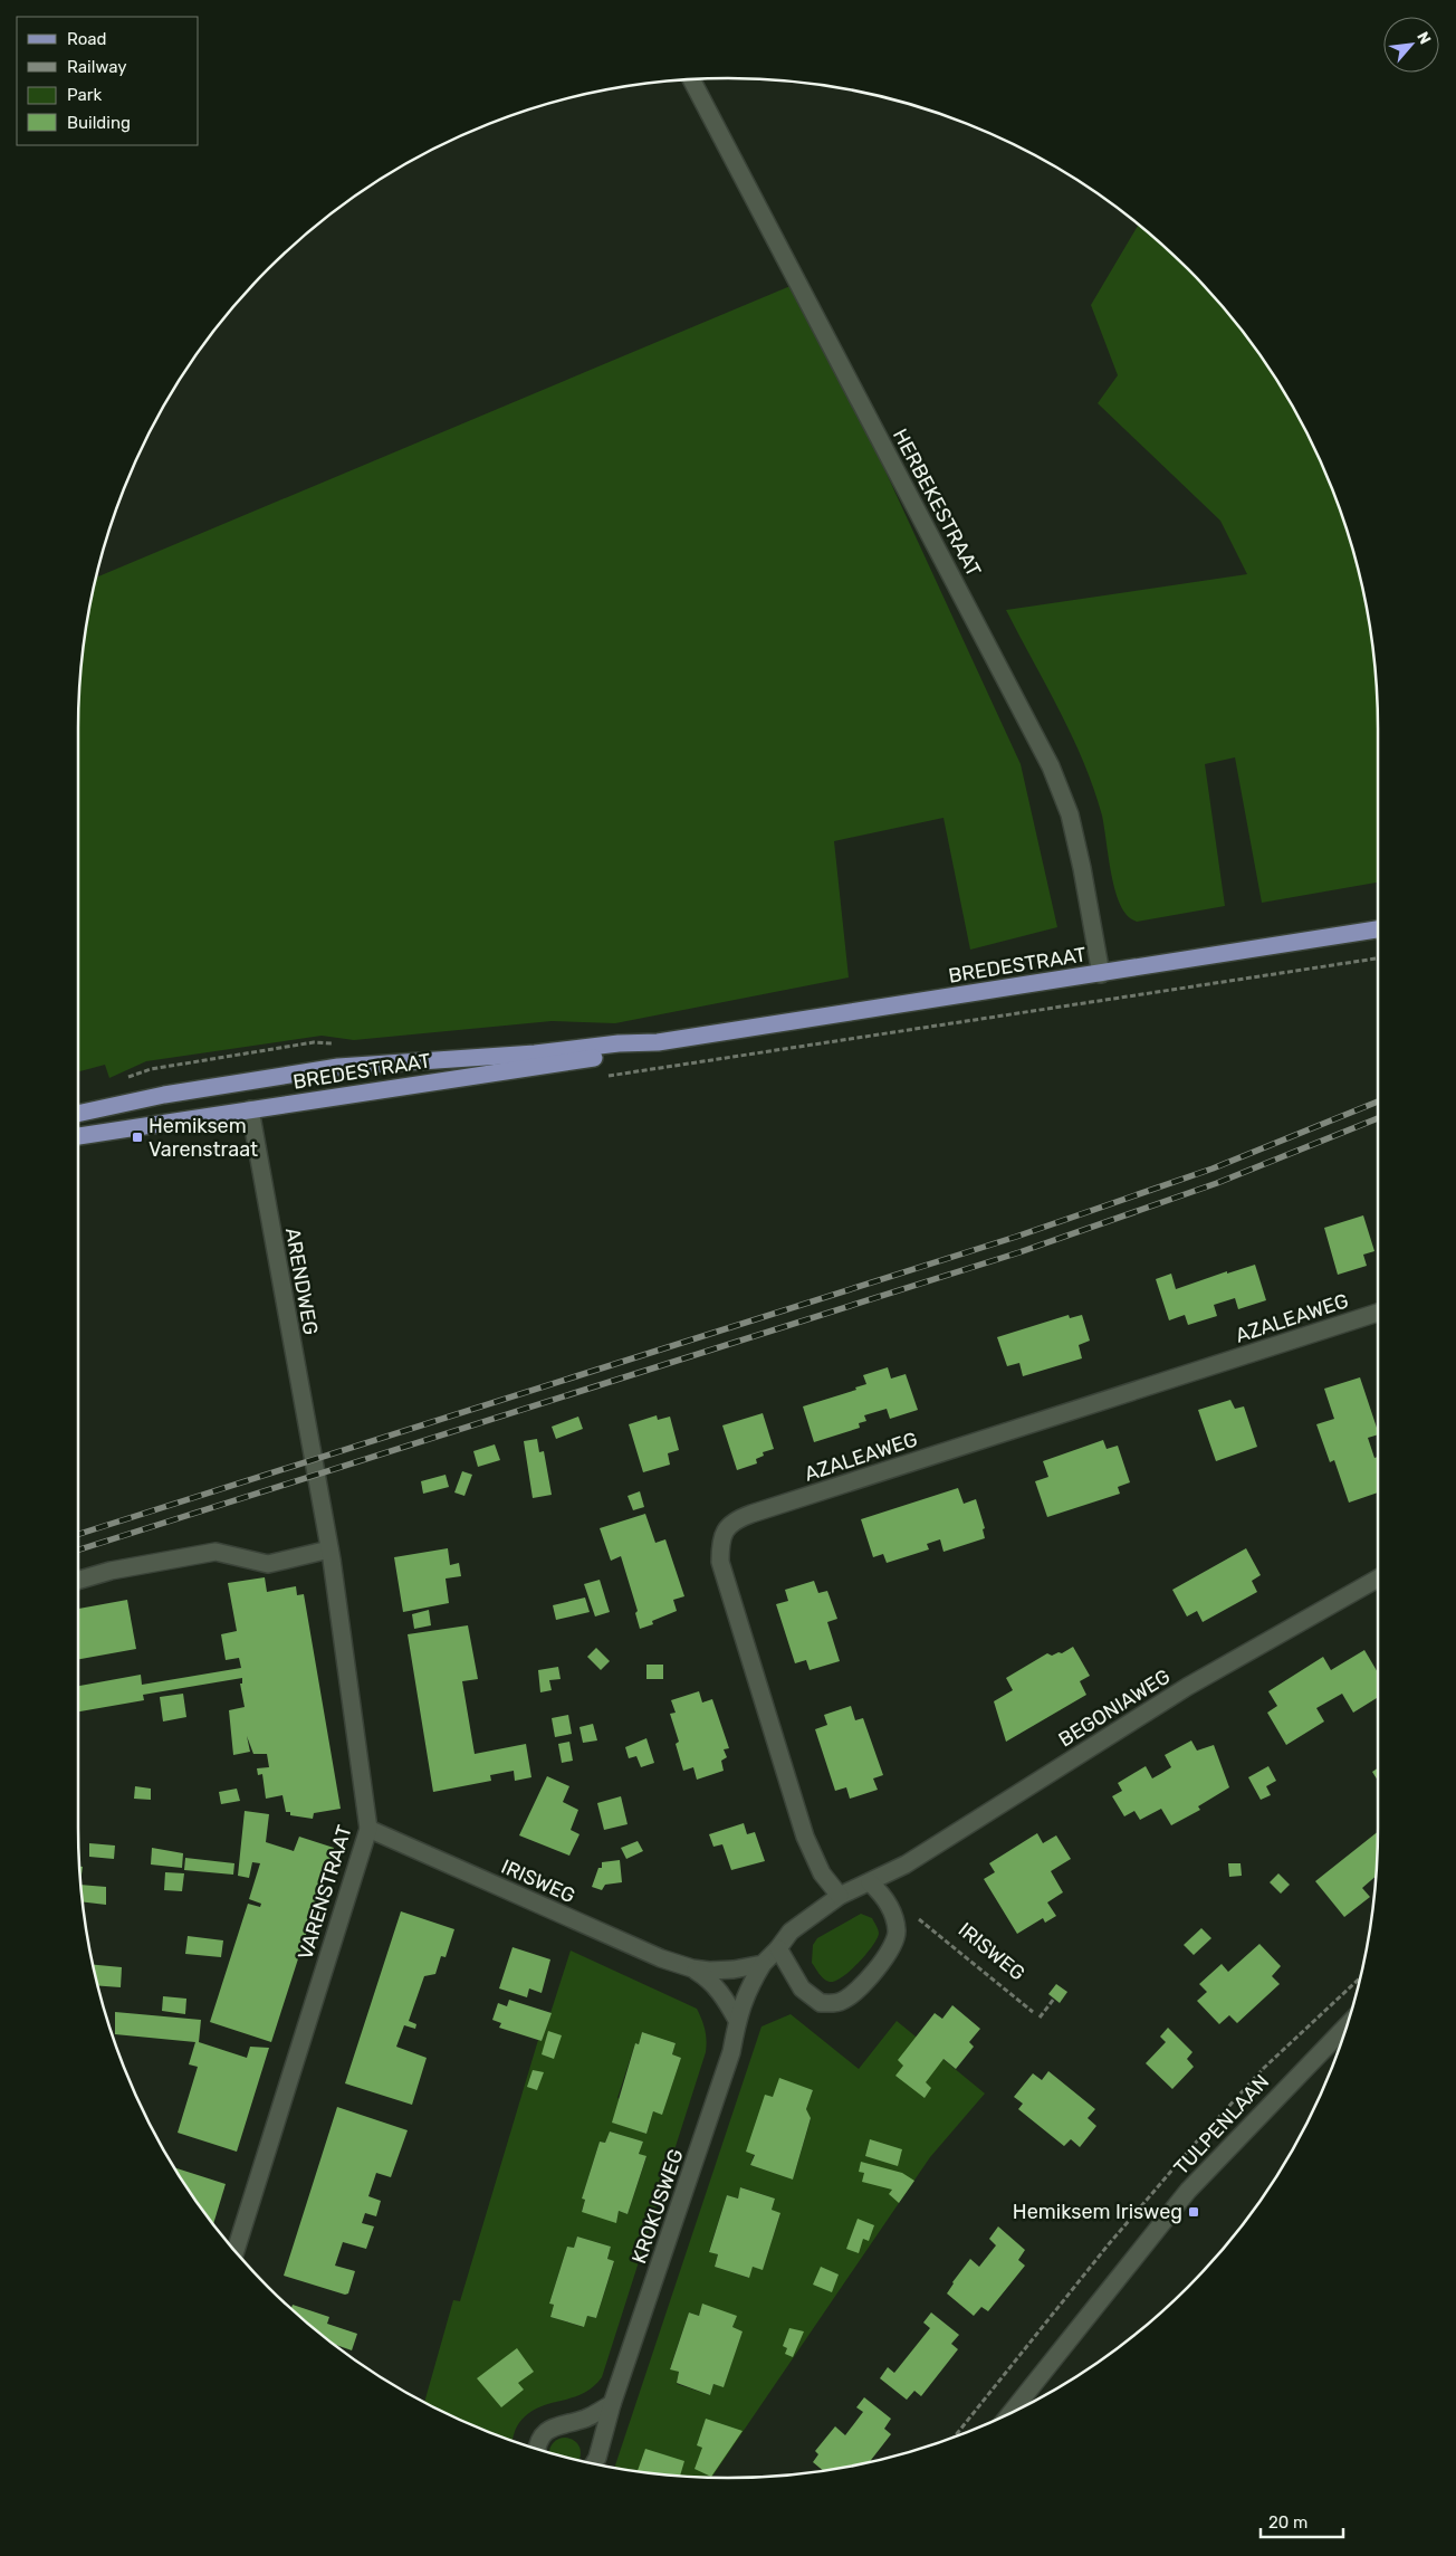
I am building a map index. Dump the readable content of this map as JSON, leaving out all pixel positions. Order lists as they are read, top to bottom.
{
  "streets": {
    "main road": ["BREDESTRAAT"],
    "street": [
      "HERBEKESTRAAT",
      "ARENDWEG",
      "AZALEAWEG",
      "BEGONIAWEG",
      "IRISWEG",
      "VARENSTRAAT",
      "TULPENLAAN",
      "KROKUSWEG"
    ]
  },
  "crossings": [
    ["HERBEKESTRAAT", "BREDESTRAAT"],
    ["BREDESTRAAT", "ARENDWEG"],
    ["ARENDWEG", "VARENSTRAAT"],
    ["AZALEAWEG", "BEGONIAWEG"],
    ["AZALEAWEG", "IRISWEG"],
    ["BEGONIAWEG", "IRISWEG"],
    ["IRISWEG", "VARENSTRAAT"],
    ["IRISWEG", "KROKUSWEG"]
  ],
  "places": {
    "transit": ["Hemiksem Varenstraat", "Hemiksem Irisweg"]
  },
  "legend": [
    "Road",
    "Railway",
    "Park",
    "Building"
  ],
  "scale_bar": "20 m",
  "north": "top right"
}
